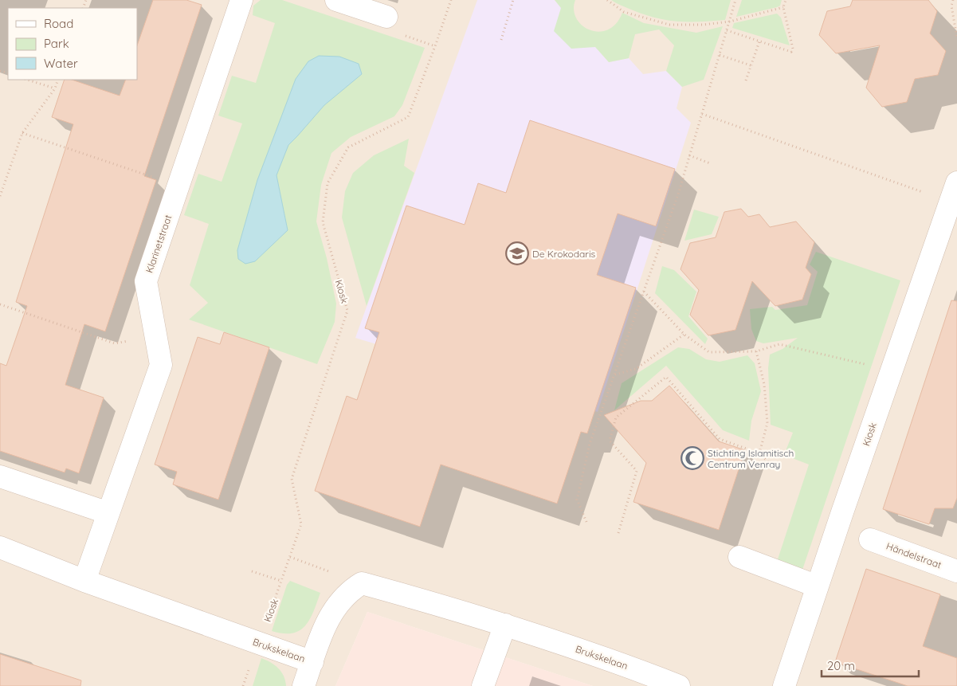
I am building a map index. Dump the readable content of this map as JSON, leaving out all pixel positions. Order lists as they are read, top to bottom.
{
  "streets": {
    "street": [
      "Klarinetstraat",
      "Kiosk",
      "Händelstraat",
      "Brukskelaan"
    ]
  },
  "crossings": [
    ["Klarinetstraat", "Brukskelaan"],
    ["Kiosk", "Brukskelaan"]
  ],
  "places": {
    "school or university": ["De Krokodaris"],
    "mosque": ["Stichting Islamitisch Centrum Venray"]
  },
  "legend": ["Road", "Park", "Water"],
  "scale_bar": "20 m"
}
